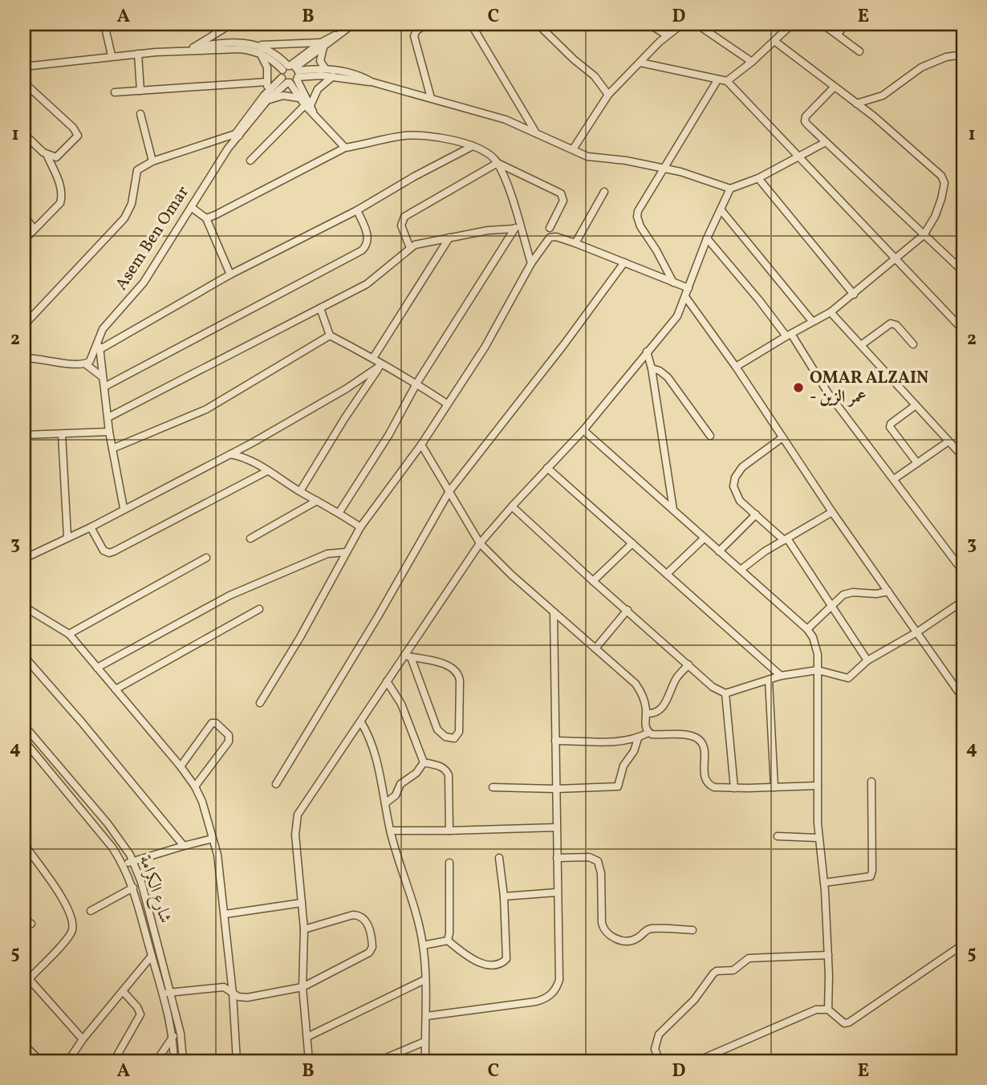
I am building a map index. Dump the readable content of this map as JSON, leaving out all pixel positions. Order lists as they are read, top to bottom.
{
  "streets": {
    "street": ["Asem Ben Omar", "شارع الكرامة"]
  },
  "places": ["OMAR ALZAIN - عمر الزين"],
  "grid": {
    "columns": [
      "A",
      "B",
      "C",
      "D",
      "E"
    ],
    "rows": [
      "1",
      "2",
      "3",
      "4",
      "5"
    ]
  }
}
